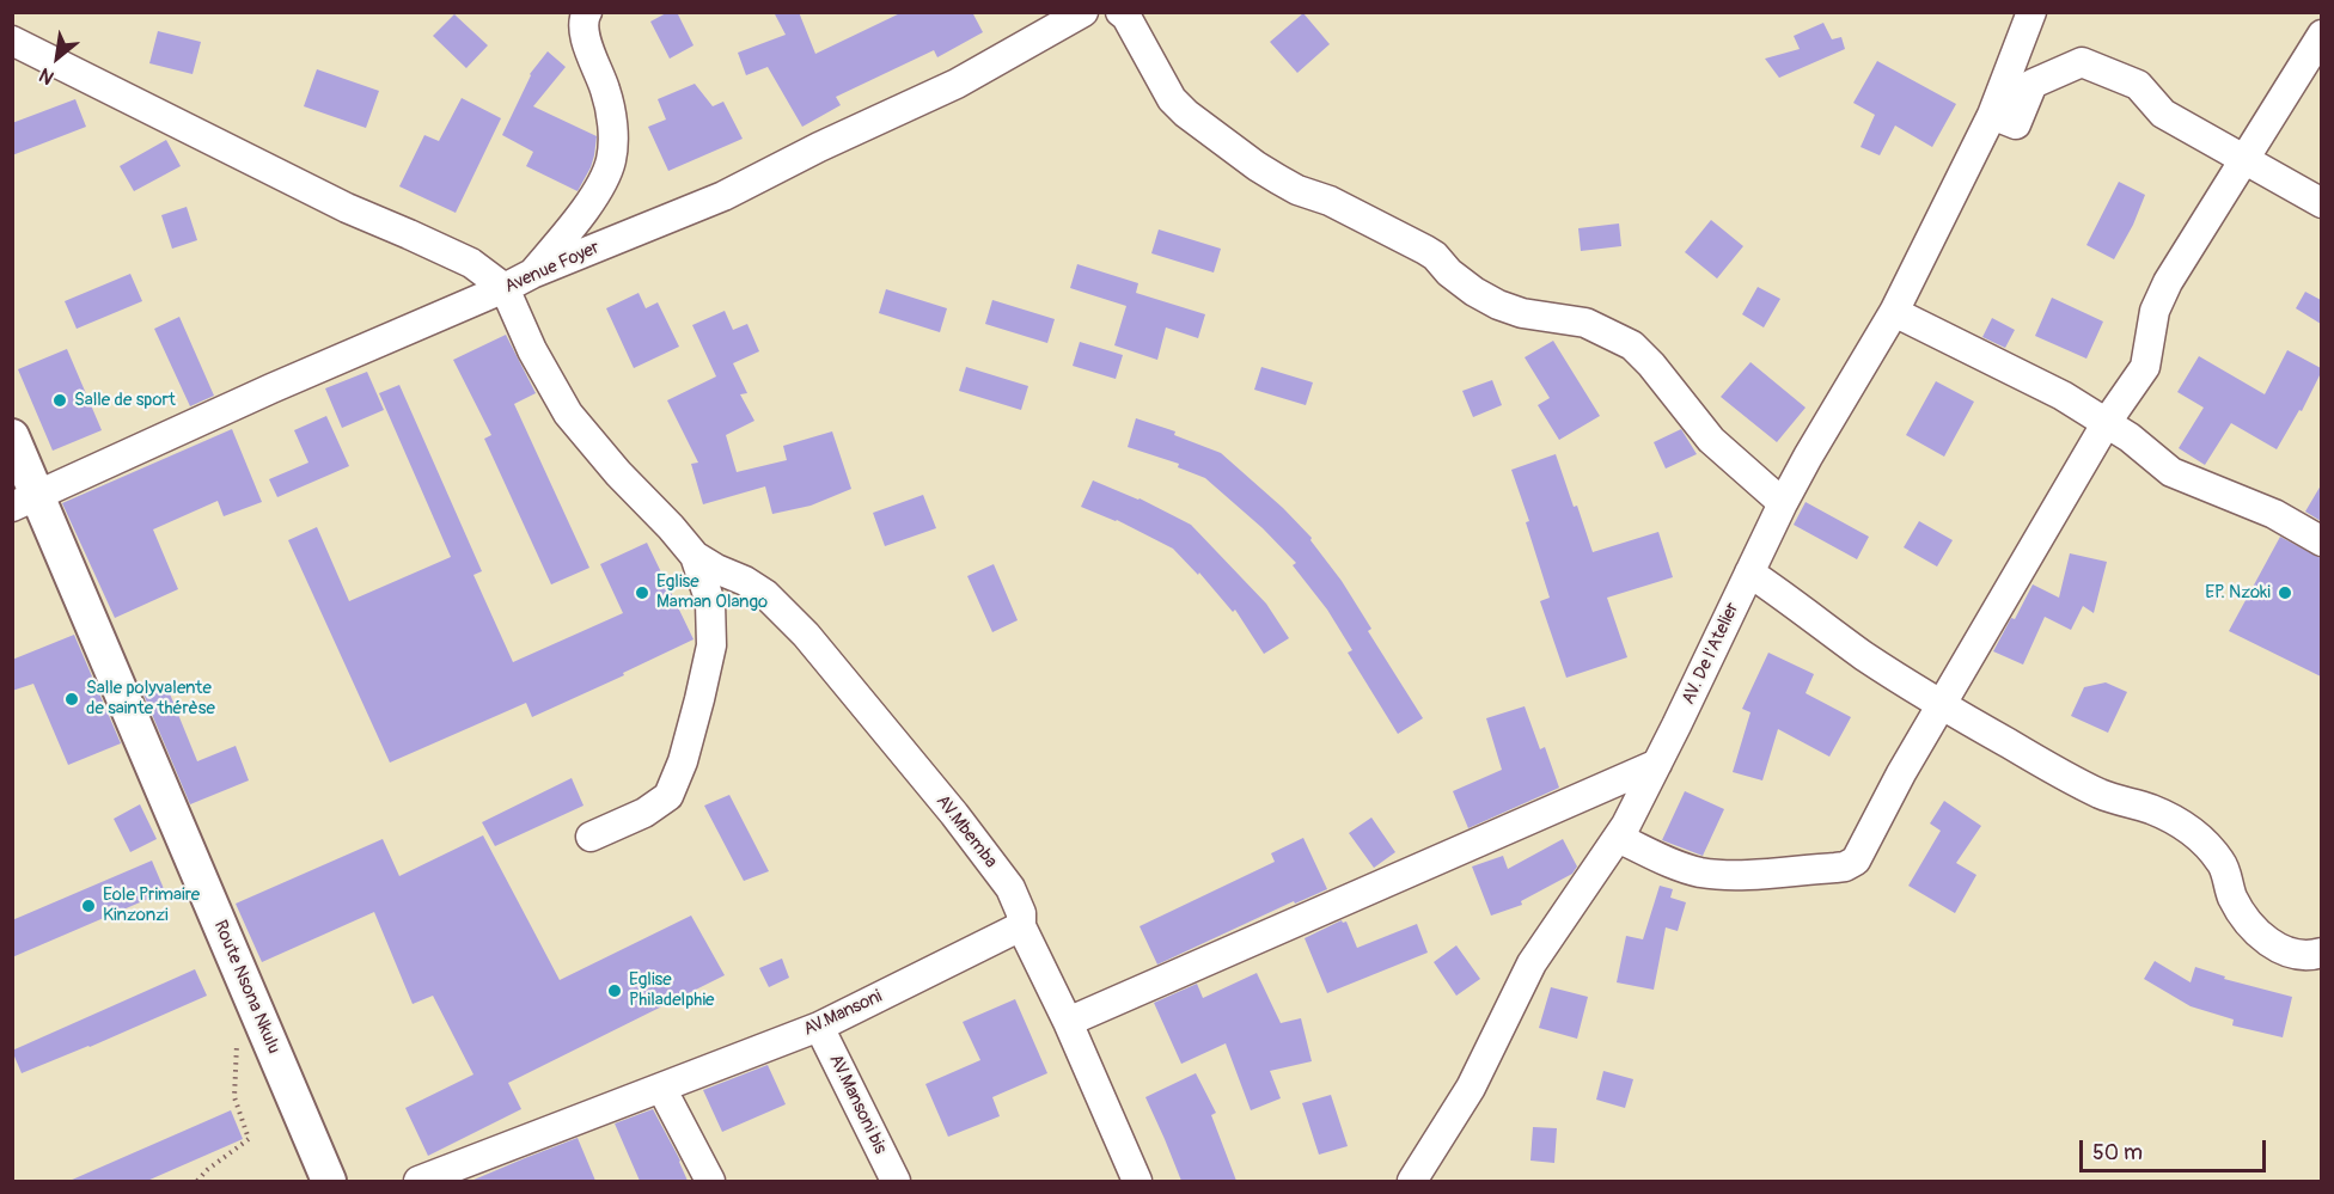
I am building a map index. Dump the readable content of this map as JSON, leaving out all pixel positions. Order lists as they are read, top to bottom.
{
  "streets": {
    "street": [
      "Avenue Foyer",
      "AV. De l'Atelier",
      "AV.Mbemba",
      "Route Nsona Nkulu",
      "AV.Mansoni",
      "AV.Mansoni bis"
    ]
  },
  "crossings": [
    ["Avenue Foyer", "Route Nsona Nkulu"],
    ["AV.Mbemba", "AV.Mansoni"],
    ["AV.Mansoni", "AV.Mansoni bis"]
  ],
  "places": [
    "Salle de sport",
    "Eglise Maman Olango",
    "EP. Nzoki",
    "Salle polyvalente de sainte thérèse",
    "Eole Primaire Kinzonzi",
    "Eglise Philadelphie"
  ],
  "scale_bar": "50 m",
  "north": "bottom left"
}
